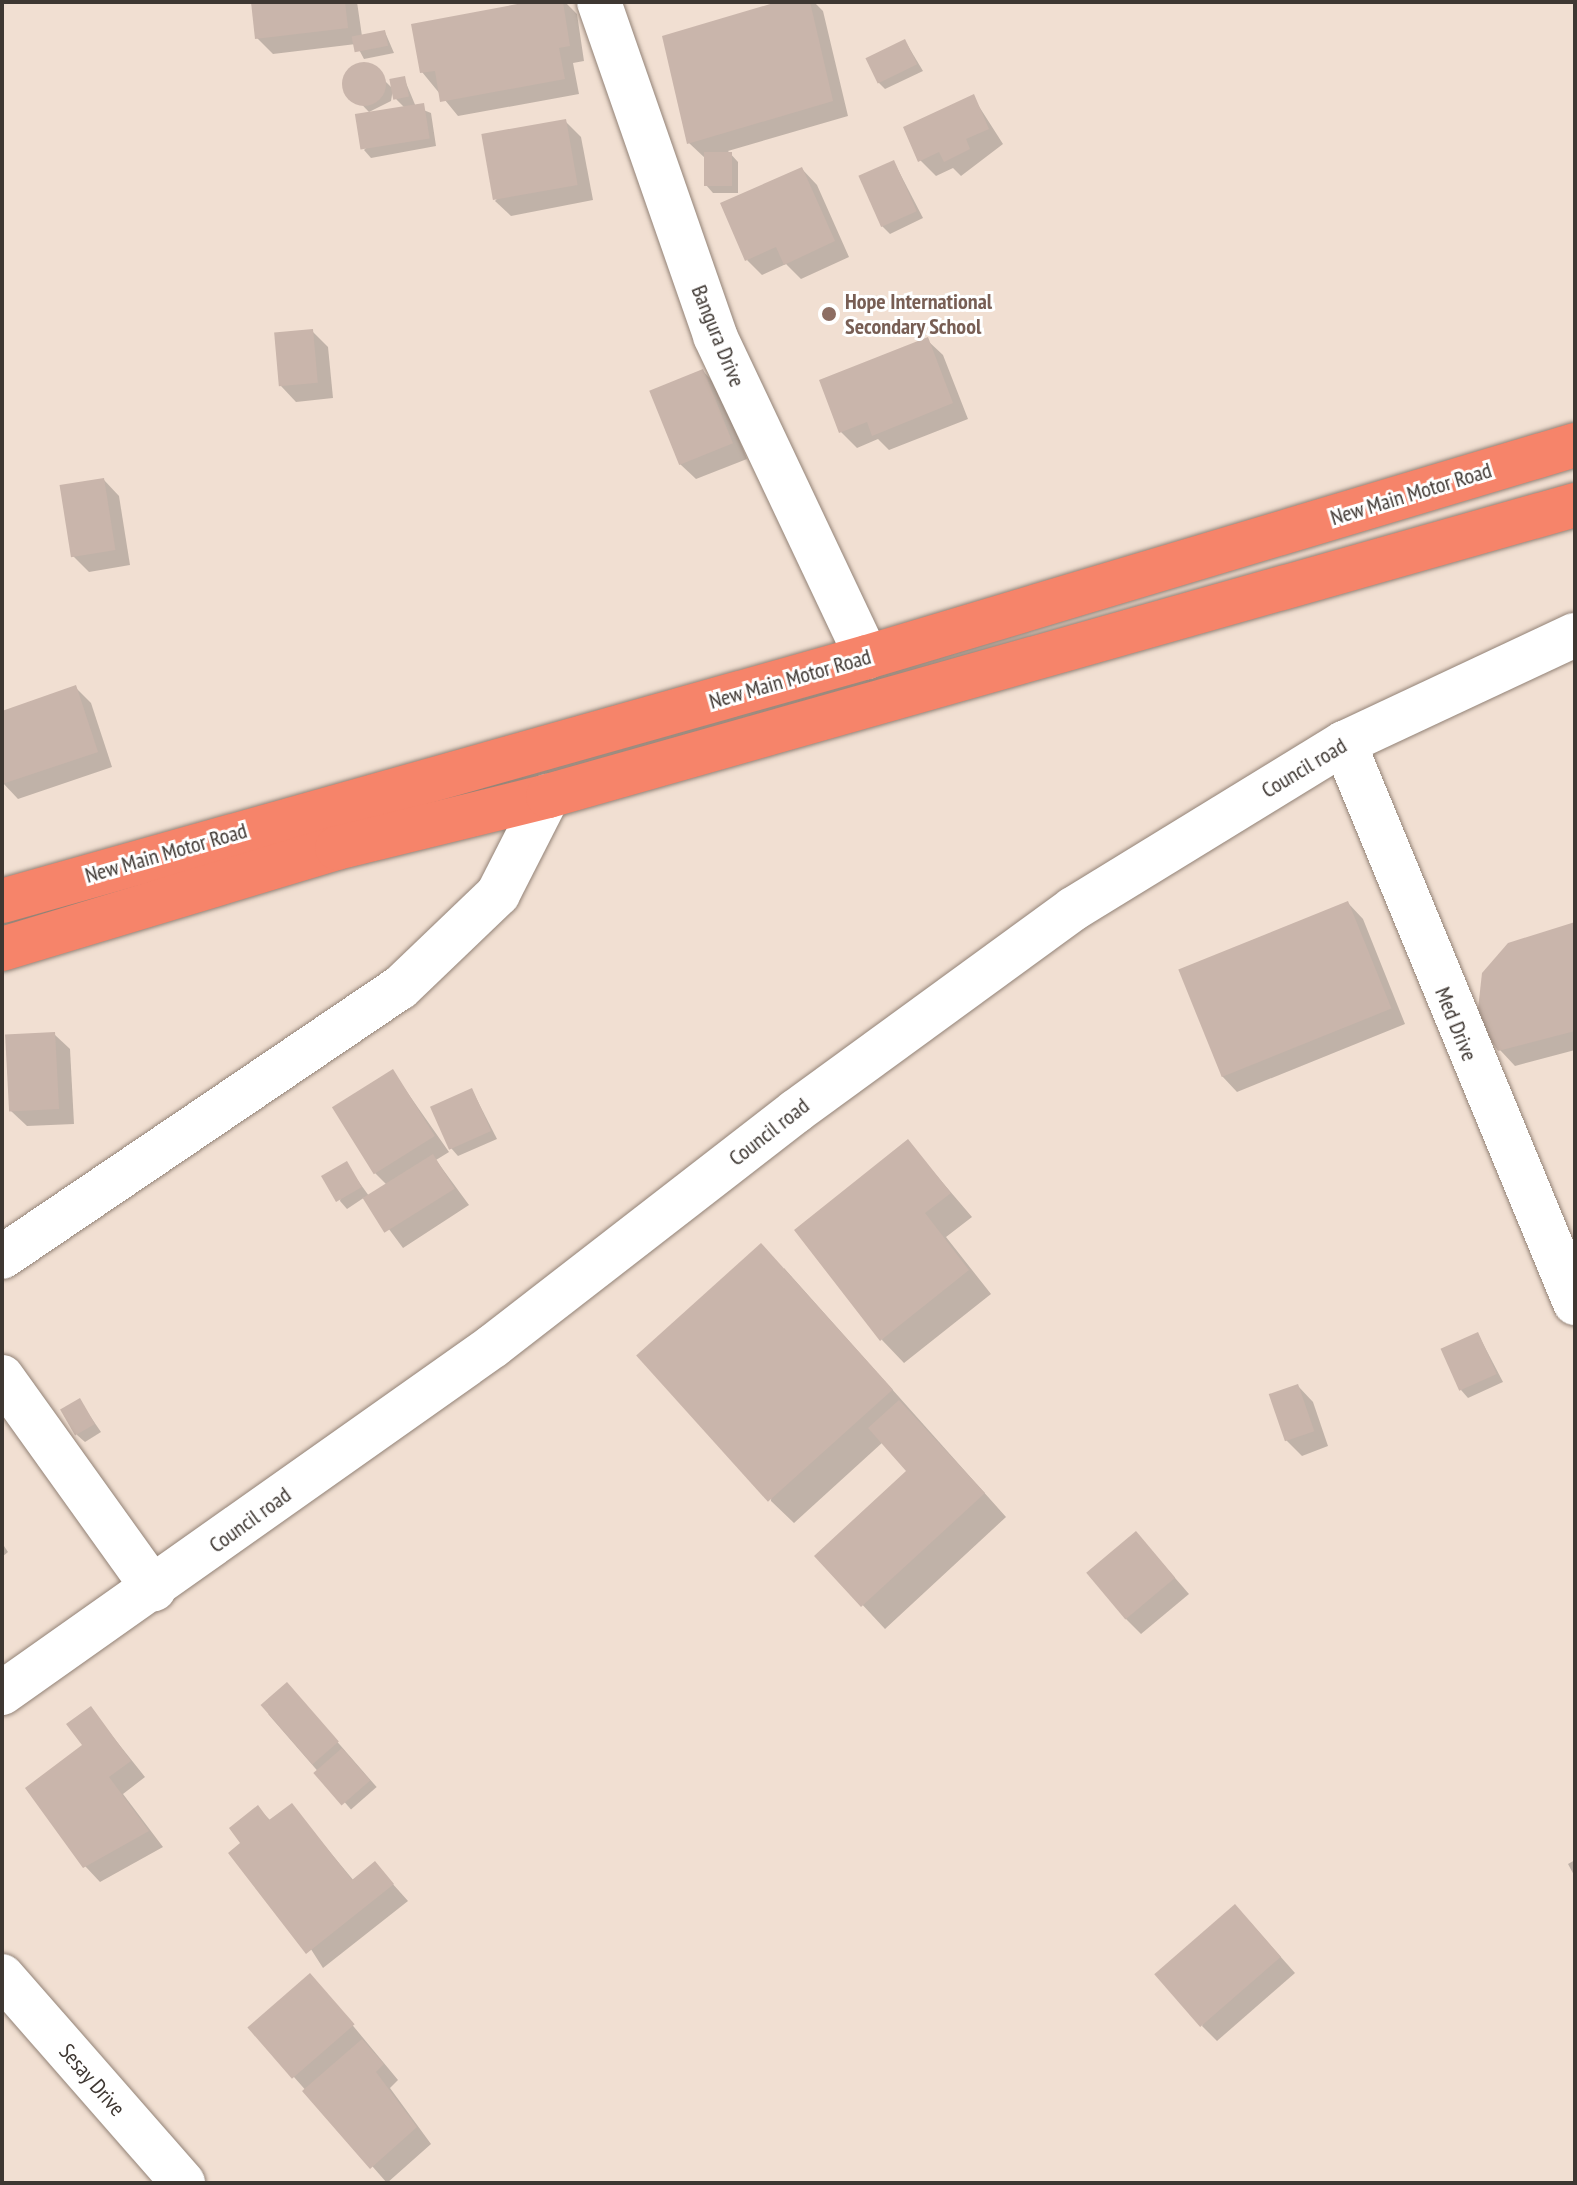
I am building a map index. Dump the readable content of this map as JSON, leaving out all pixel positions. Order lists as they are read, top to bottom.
{
  "streets": {
    "highway": ["New Main Motor Road"],
    "street": [
      "Bangura Drive",
      "Council road",
      "Med Drive",
      "Sesay Drive"
    ]
  },
  "crossings": [
    ["Bangura Drive", "New Main Motor Road"],
    ["Council road", "Med Drive"]
  ],
  "places": ["Hope International Secondary School"]
}
